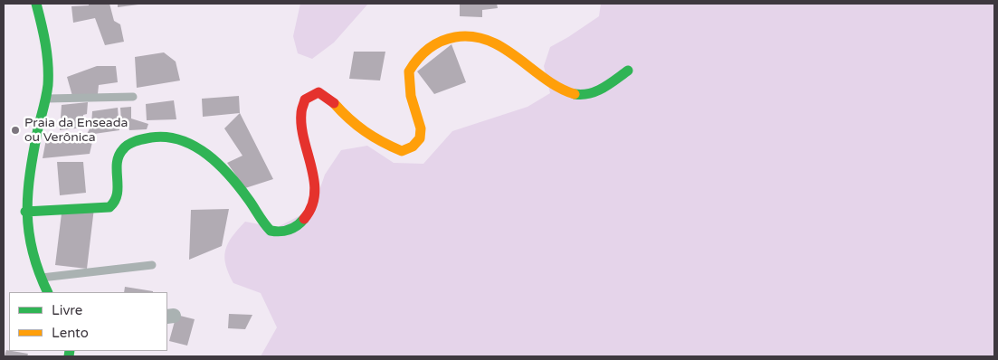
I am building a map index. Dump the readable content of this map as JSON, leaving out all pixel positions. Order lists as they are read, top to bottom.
{
  "places": ["Praia da Enseada ou Verônica"],
  "legend": ["Livre", "Lento"]
}
